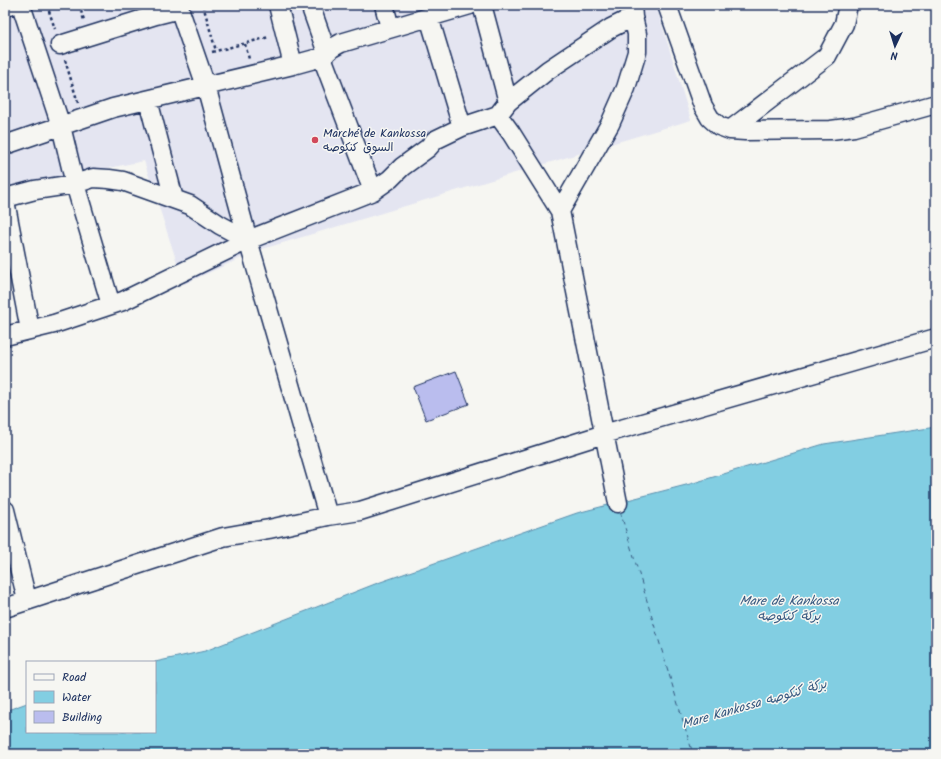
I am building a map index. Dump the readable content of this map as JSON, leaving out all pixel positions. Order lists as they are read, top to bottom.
{
  "water": ["Mare de Kankossa بركة كنكوصه", "Mare Kankossa بركة كنكوصه"],
  "places": ["Marché de Kankossa السوق كنكوصه"],
  "legend": ["Road", "Water", "Building"],
  "north": "bottom"
}
